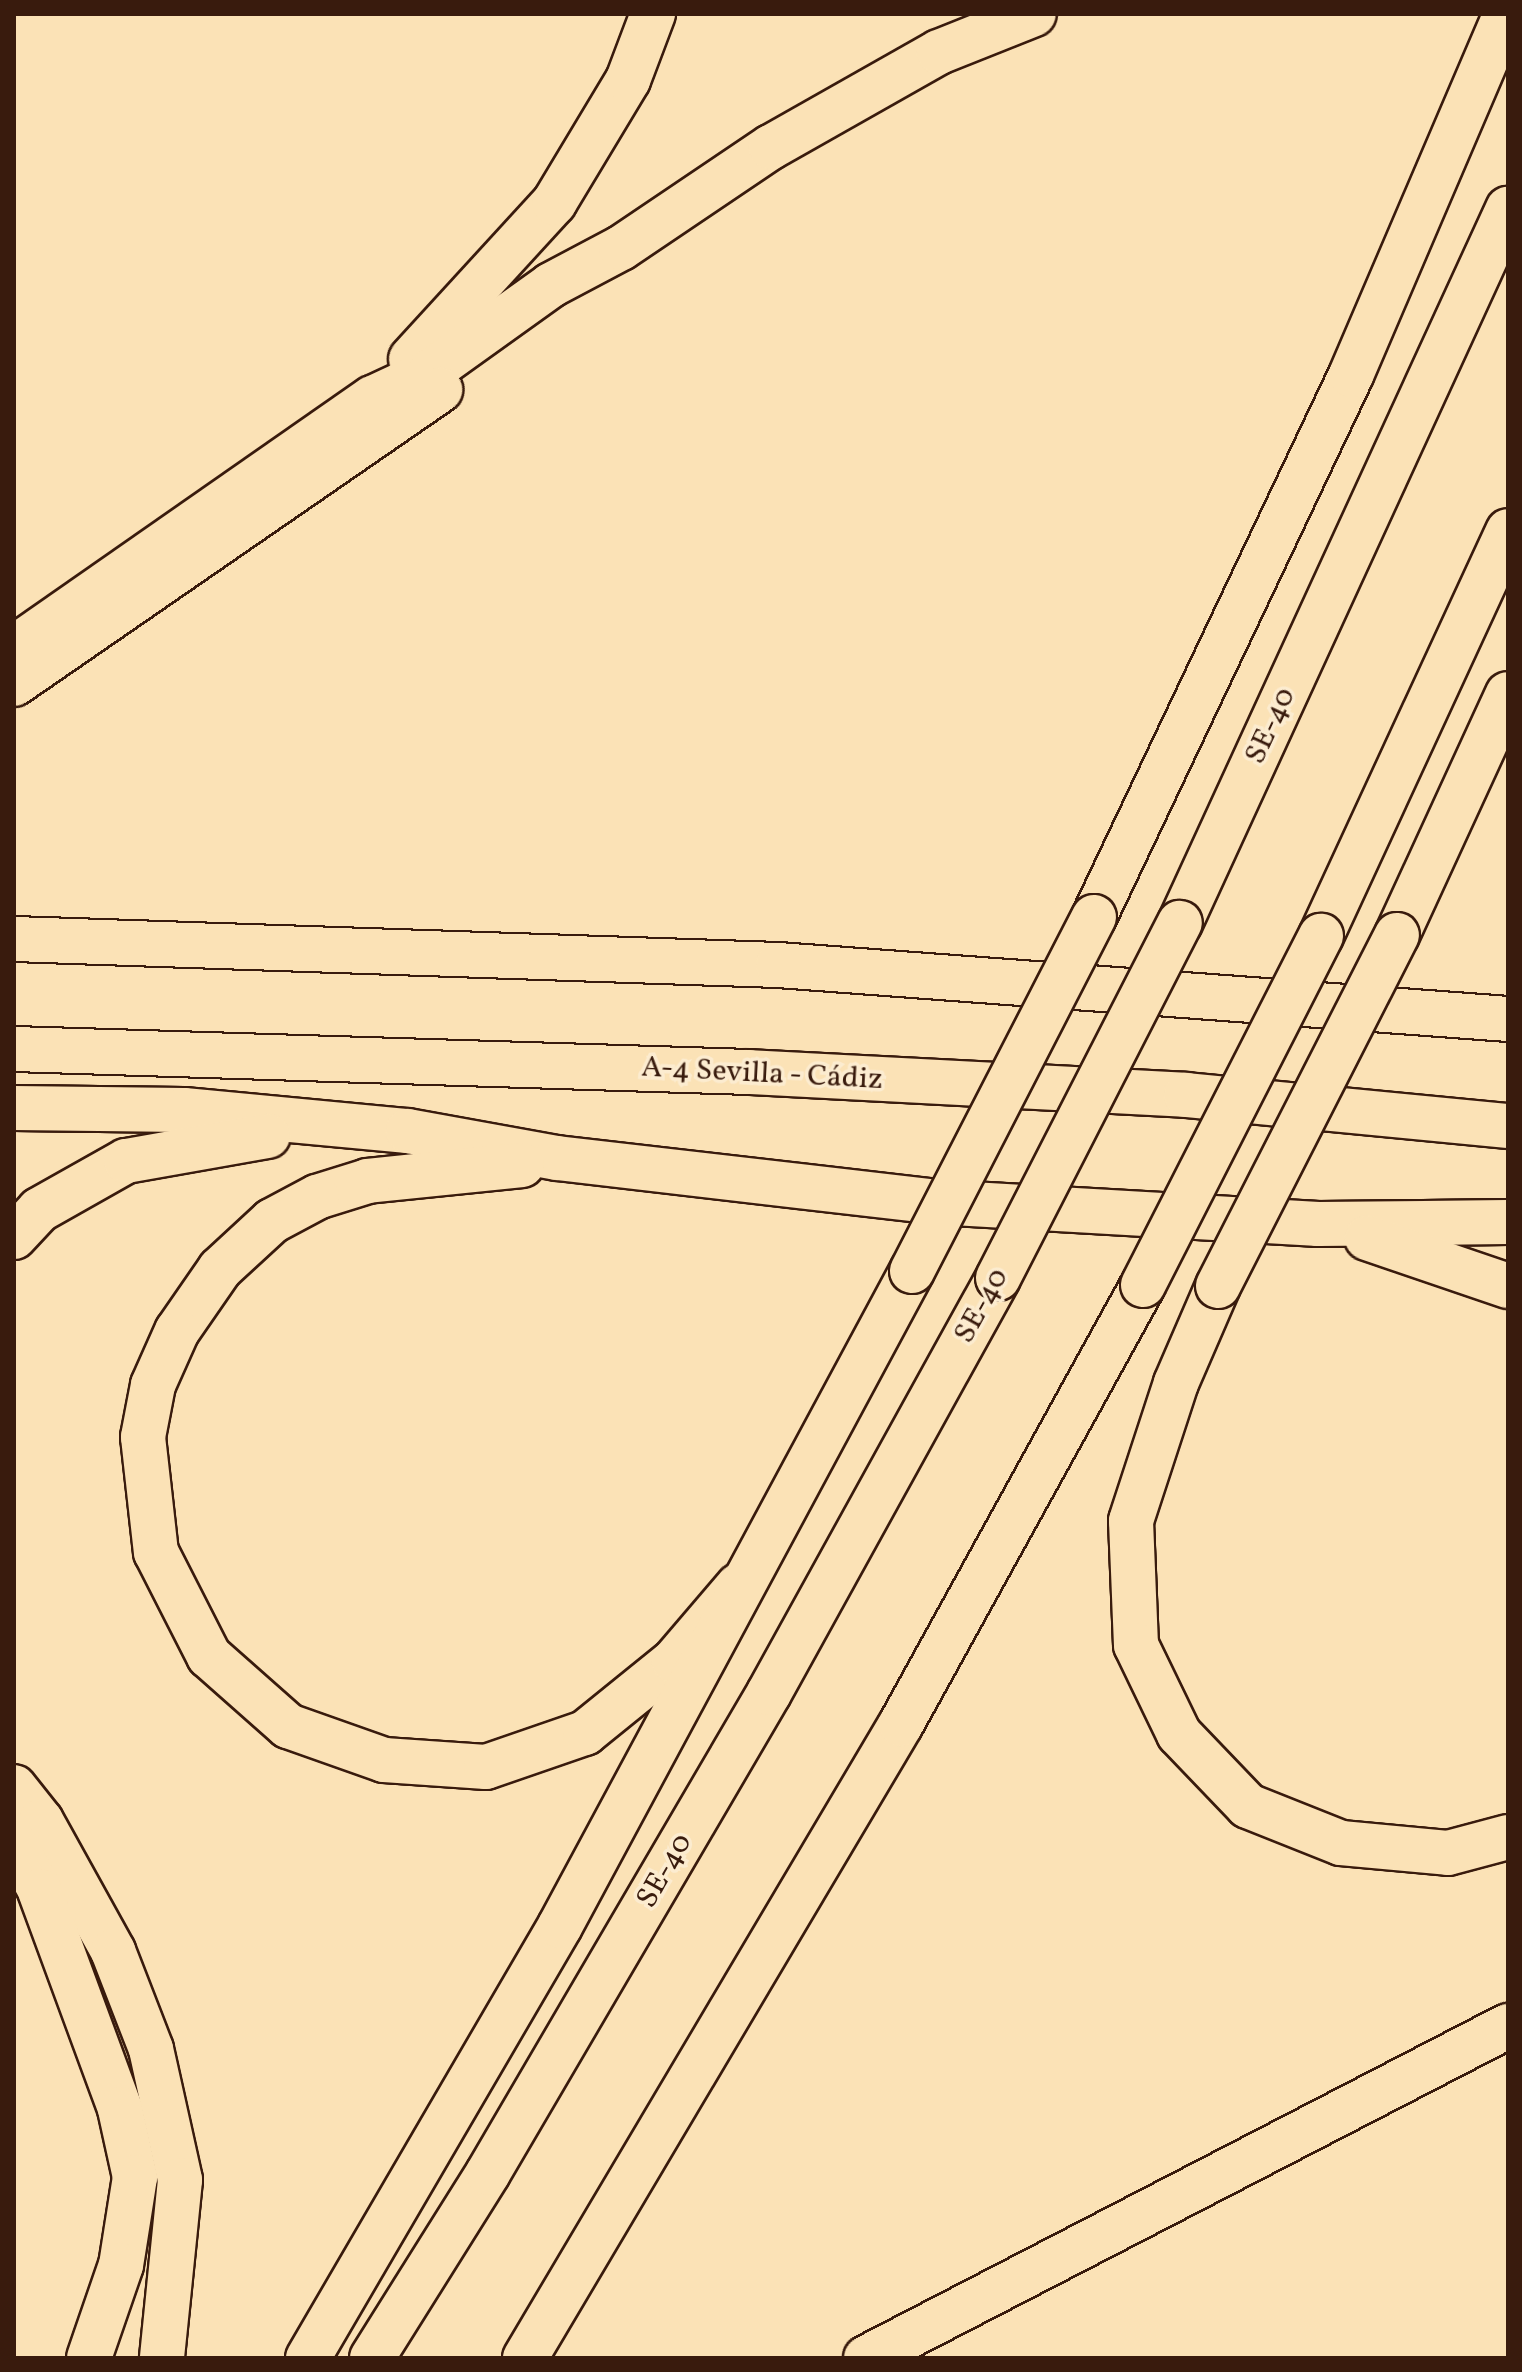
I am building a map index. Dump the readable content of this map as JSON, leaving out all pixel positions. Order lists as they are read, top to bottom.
{
  "streets": {
    "highway": ["SE-40", "A-4 Sevilla - Cádiz"]
  }
}
